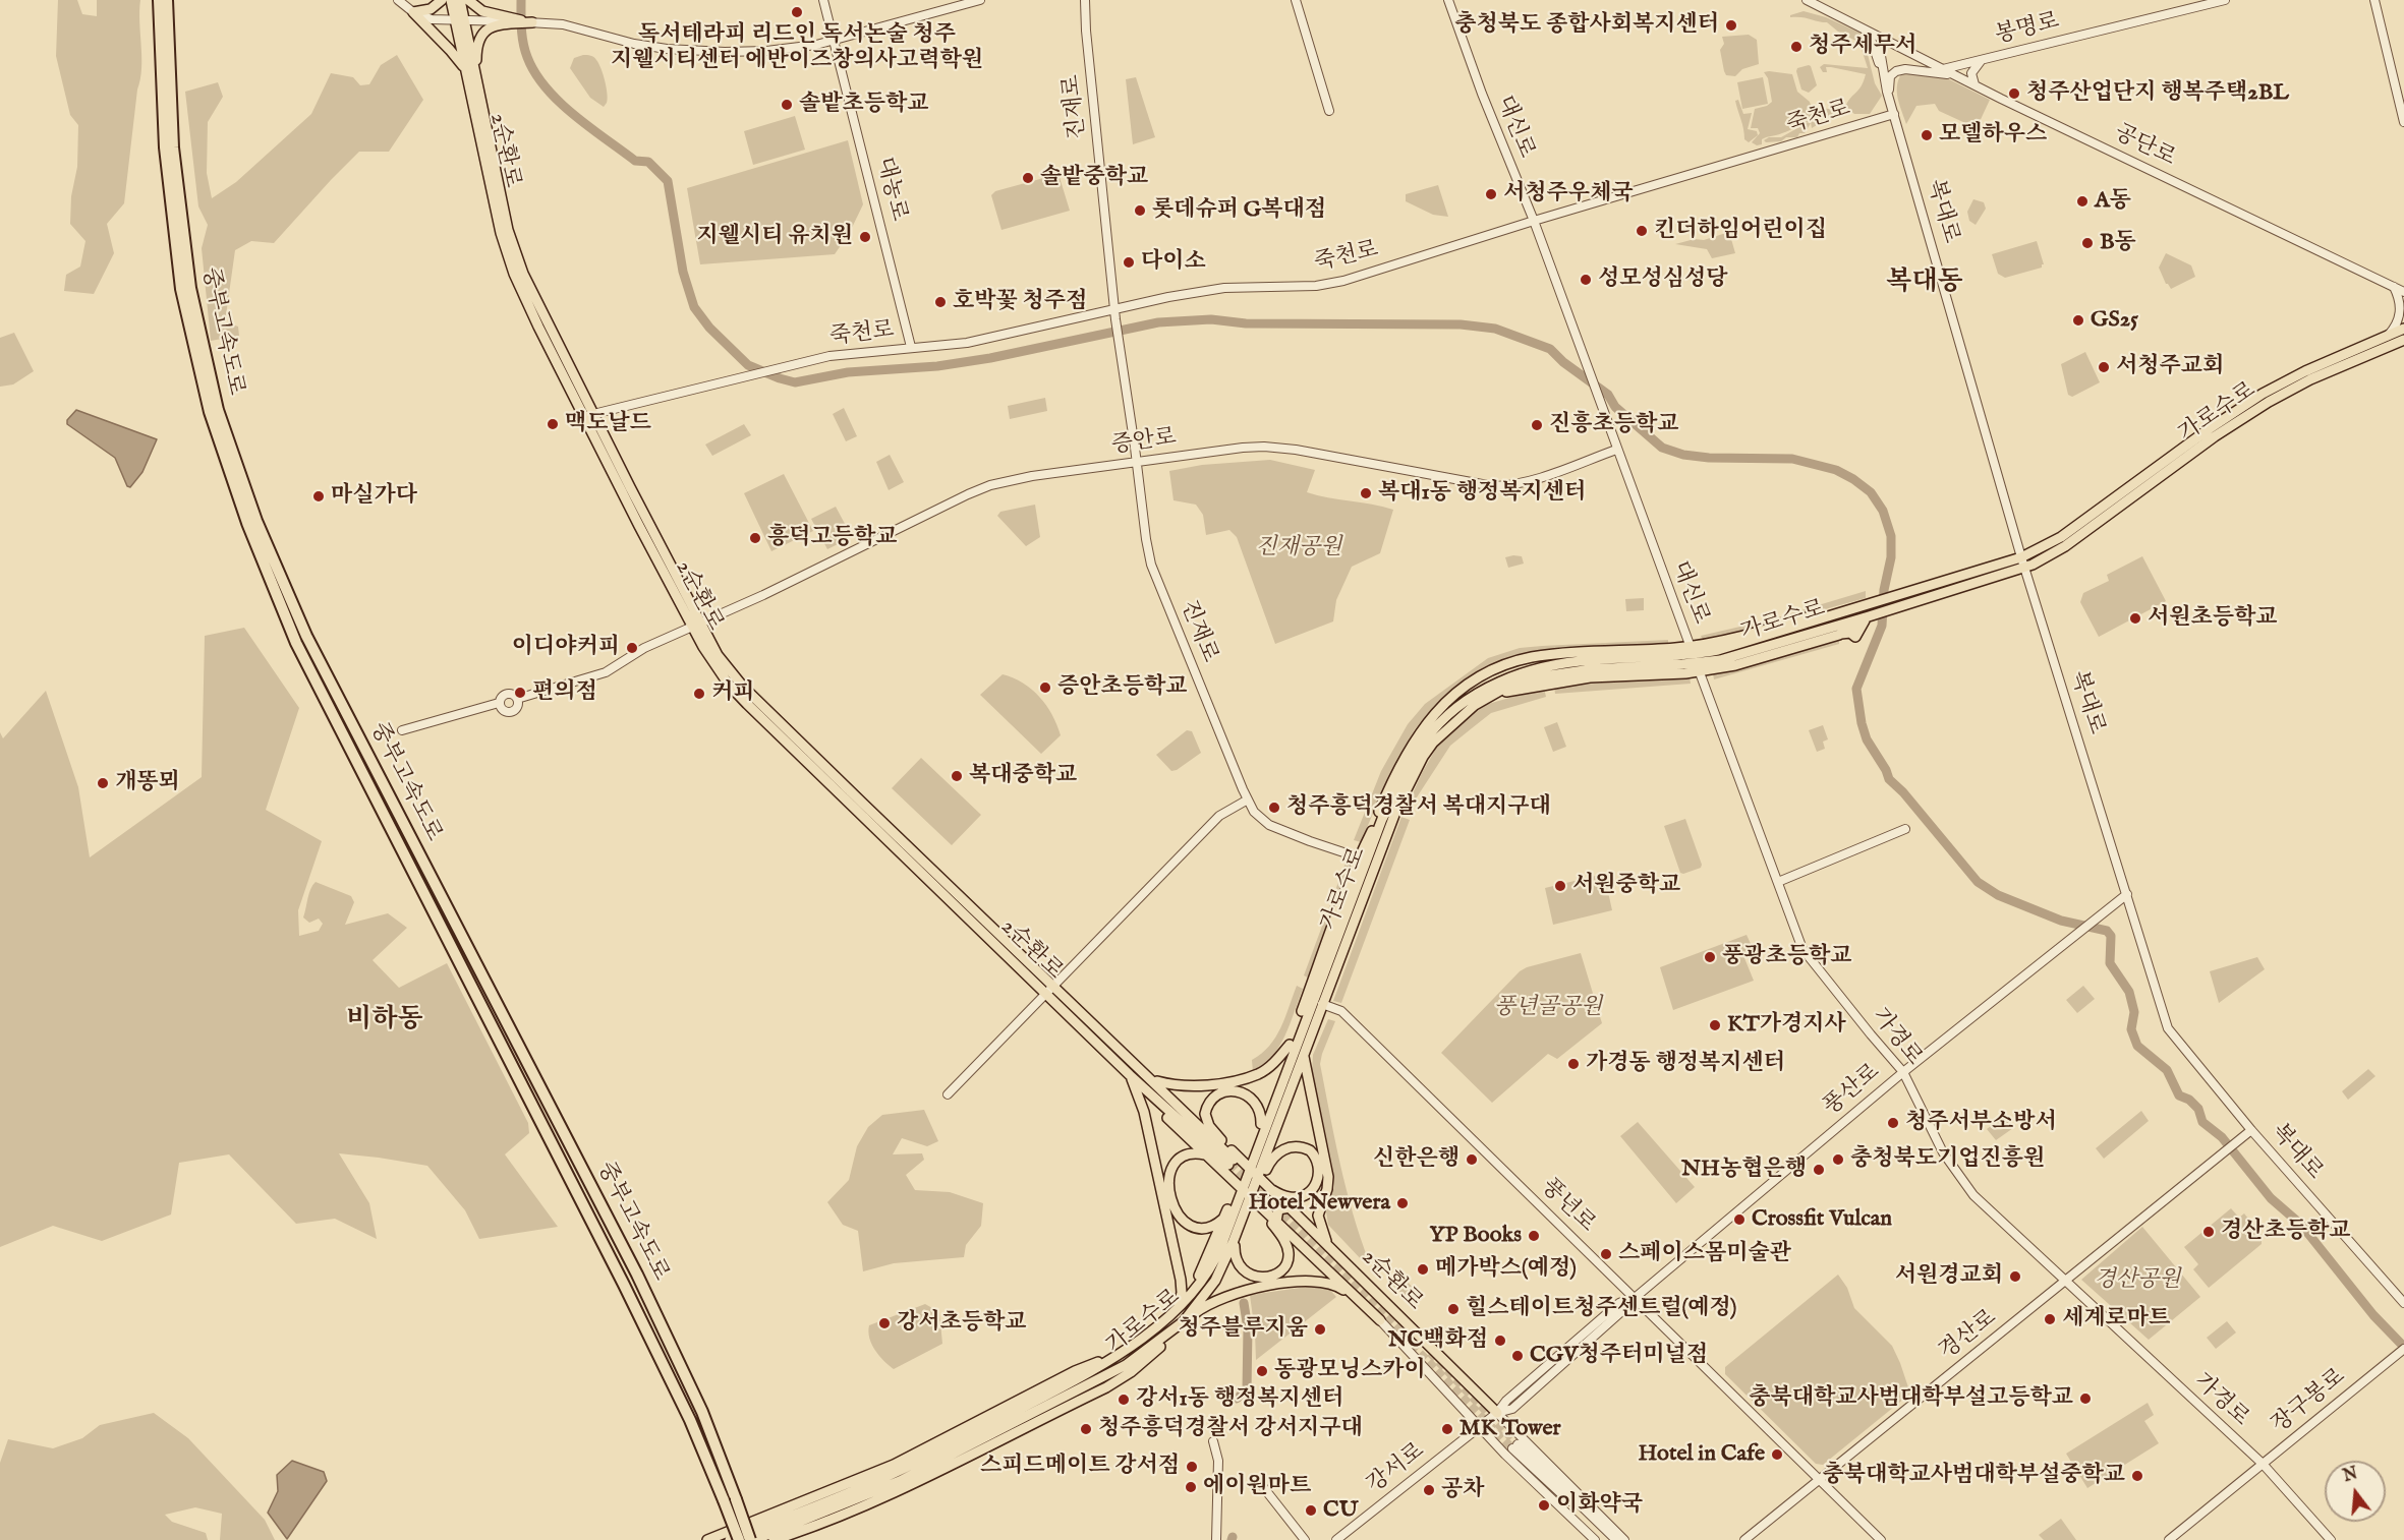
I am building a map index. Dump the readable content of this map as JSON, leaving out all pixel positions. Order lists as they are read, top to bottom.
{
  "streets": {
    "highway": ["중부고속도로"],
    "main road": ["2순환로", "가로수로"],
    "street": [
      "봉명로",
      "진재로",
      "죽천로",
      "대신로",
      "공단로",
      "대농로",
      "복대로",
      "증안로",
      "가경로",
      "풍산로",
      "풍년로",
      "경산로",
      "장구봉로",
      "강서로"
    ]
  },
  "crossings": [
    ["봉명로", "공단로"],
    ["진재로", "죽천로"],
    ["진재로", "가로수로"],
    ["진재로", "증안로"],
    ["죽천로", "대신로"],
    ["죽천로", "2순환로"],
    ["죽천로", "대농로"],
    ["죽천로", "복대로"],
    ["대신로", "가로수로"],
    ["대신로", "증안로"],
    ["대신로", "가경로"],
    ["공단로", "복대로"],
    ["2순환로", "가로수로"],
    ["2순환로", "증안로"],
    ["2순환로", "풍산로"],
    ["복대로", "가로수로"],
    ["복대로", "풍산로"],
    ["복대로", "경산로"],
    ["중부고속도로", "가로수로"],
    ["가로수로", "가경로"],
    ["가로수로", "풍년로"],
    ["가경로", "풍산로"],
    ["가경로", "경산로"],
    ["가경로", "장구봉로"],
    ["풍산로", "풍년로"],
    ["풍산로", "강서로"],
    ["풍년로", "경산로"]
  ],
  "districts": ["복대동", "비하동"],
  "parks": ["진재공원", "풍년골공원", "경산공원"],
  "places": [
    "독서테라피 리드인 독서논술 청주 지웰시티센터 에반이즈창의사고력학원",
    "충청북도 종합사회복지센터",
    "청주세무서",
    "청주산업단지 행복주택2BL",
    "솔밭초등학교",
    "모델하우스",
    "솔밭중학교",
    "서청주우체국",
    "A동",
    "롯데슈퍼 G복대점",
    "킨더하임어린이집",
    "지웰시티 유치원",
    "B동",
    "다이소",
    "성모성심성당",
    "호박꽃 청주점",
    "GS25",
    "서청주교회",
    "맥도날드",
    "진흥초등학교",
    "복대1동 행정복지센터",
    "마실가다",
    "흥덕고등학교",
    "서원초등학교",
    "이디야커피",
    "증안초등학교",
    "편의점",
    "커피",
    "복대중학교",
    "개똥뫼",
    "청주흥덕경찰서 복대지구대",
    "서원중학교",
    "풍광초등학교",
    "KT가경지사",
    "가경동 행정복지센터",
    "청주서부소방서",
    "신한은행",
    "충청북도기업진흥원",
    "NH농협은행",
    "Hotel Newvera",
    "Crossfit Vulcan",
    "경산초등학교",
    "YP Books",
    "스페이스몸미술관",
    "메가박스(예정)",
    "서원경교회",
    "힐스테이트청주센트럴(예정)",
    "세계로마트",
    "강서초등학교",
    "청주블루지움",
    "NC백화점",
    "CGV청주터미널점",
    "동광모닝스카이",
    "충북대학교사범대학부설고등학교",
    "강서1동 행정복지센터",
    "청주흥덕경찰서 강서지구대",
    "MK Tower",
    "Hotel in Cafe",
    "스피드메이트 강서점",
    "충북대학교사범대학부설중학교",
    "에이원마트",
    "공차",
    "이화약국",
    "CU"
  ],
  "north": "top"
}
